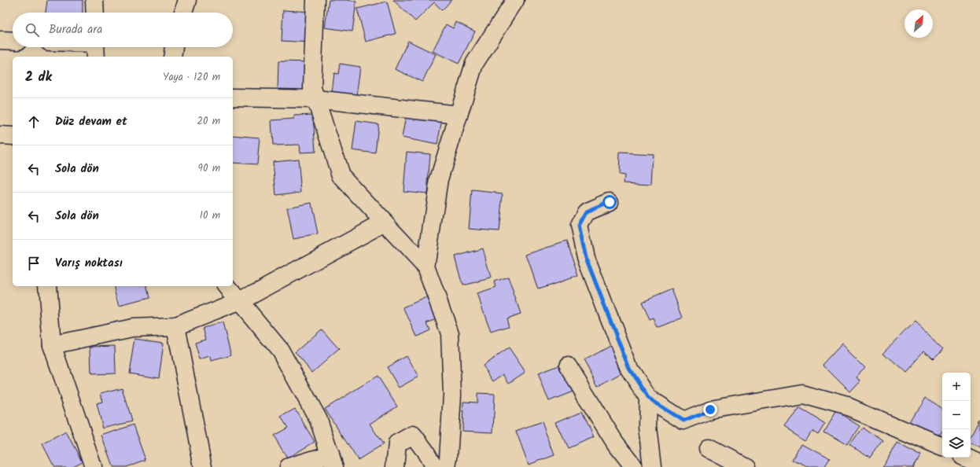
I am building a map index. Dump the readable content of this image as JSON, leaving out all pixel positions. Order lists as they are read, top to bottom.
{
  "north": "top right",
  "page": {
    "search": "Burada ara",
    "heading": ["2 dk", "Yaya · 120 m"],
    "list": [
      ["Düz devam et", "20 m"],
      ["Sola dön", "90 m"],
      ["Sola dön", "10 m"],
      "Varış noktası"
    ],
    "map_buttons": ["+", "−"]
  }
}
